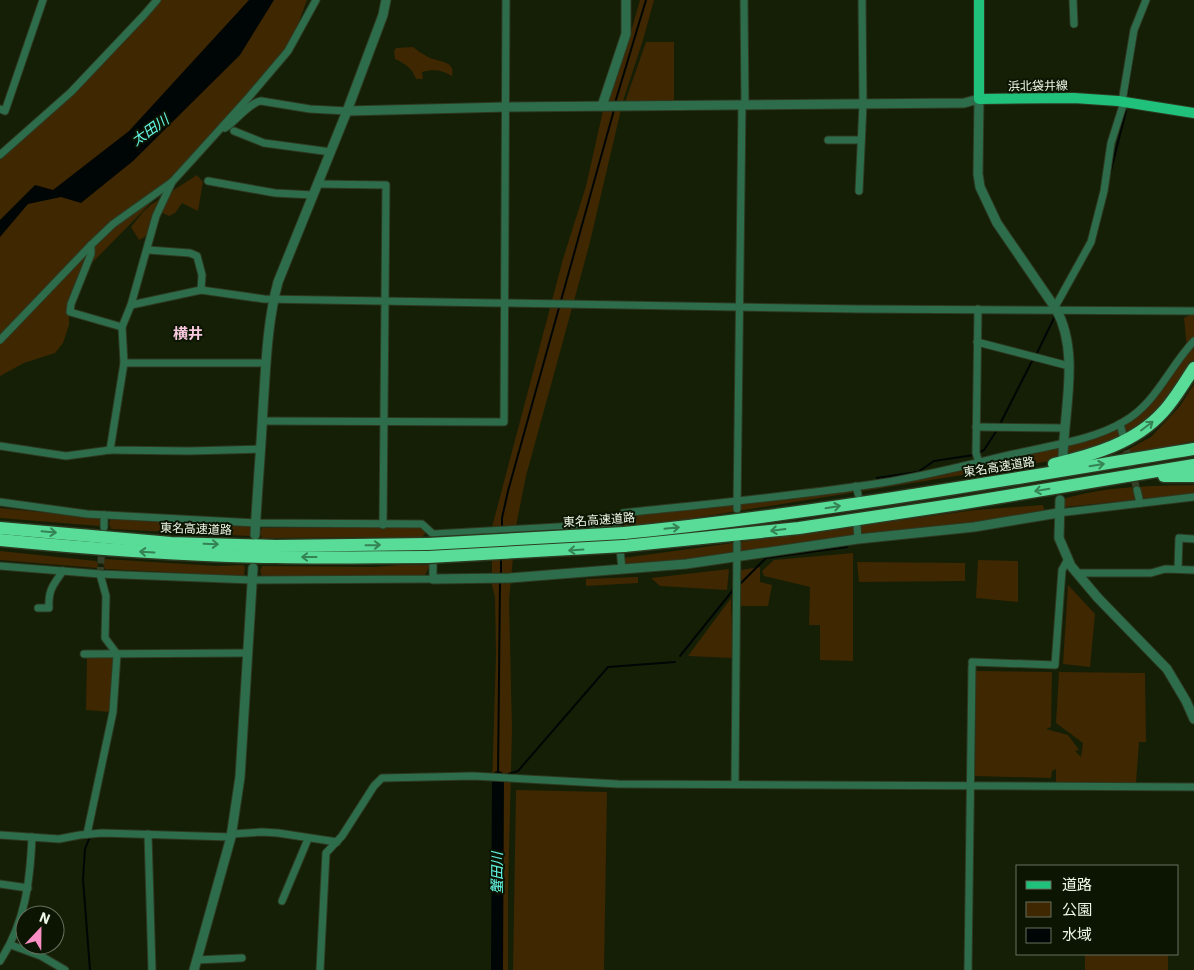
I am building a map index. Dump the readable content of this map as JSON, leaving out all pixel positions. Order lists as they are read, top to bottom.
{
  "streets": {
    "highway": ["東名高速道路"],
    "main road": ["浜北袋井線"]
  },
  "districts": ["横井"],
  "water": ["太田川", "蟹田川"],
  "legend": ["道路", "公園", "水域"],
  "north": "top"
}
